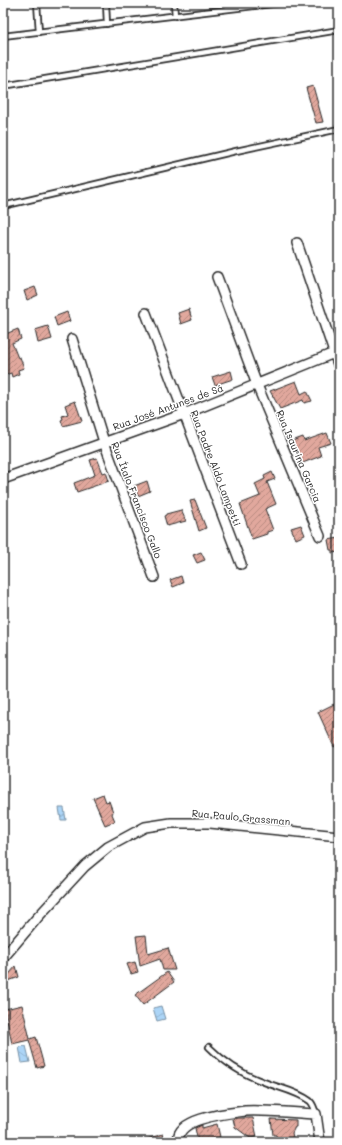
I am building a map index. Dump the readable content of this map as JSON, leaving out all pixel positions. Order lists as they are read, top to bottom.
{
  "streets": {
    "street": [
      "Rua José Antunes de Sá",
      "Rua Isaurina Garcia",
      "Rua Padre Aldo Lampetti",
      "Rua Ítalo Francisco Gallo",
      "Rua Paulo Grassman"
    ]
  },
  "crossings": [
    ["Rua José Antunes de Sá", "Rua Isaurina Garcia"],
    ["Rua José Antunes de Sá", "Rua Padre Aldo Lampetti"],
    ["Rua José Antunes de Sá", "Rua Ítalo Francisco Gallo"]
  ]
}
